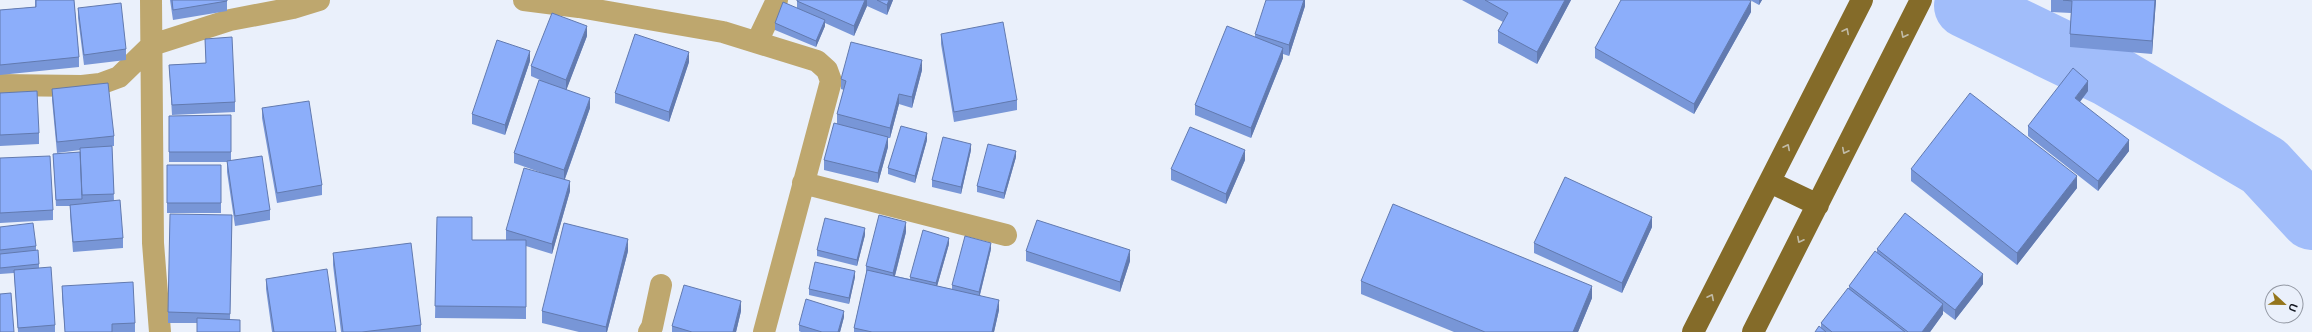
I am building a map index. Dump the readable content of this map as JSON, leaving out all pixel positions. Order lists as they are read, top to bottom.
{
  "north": "right"
}
